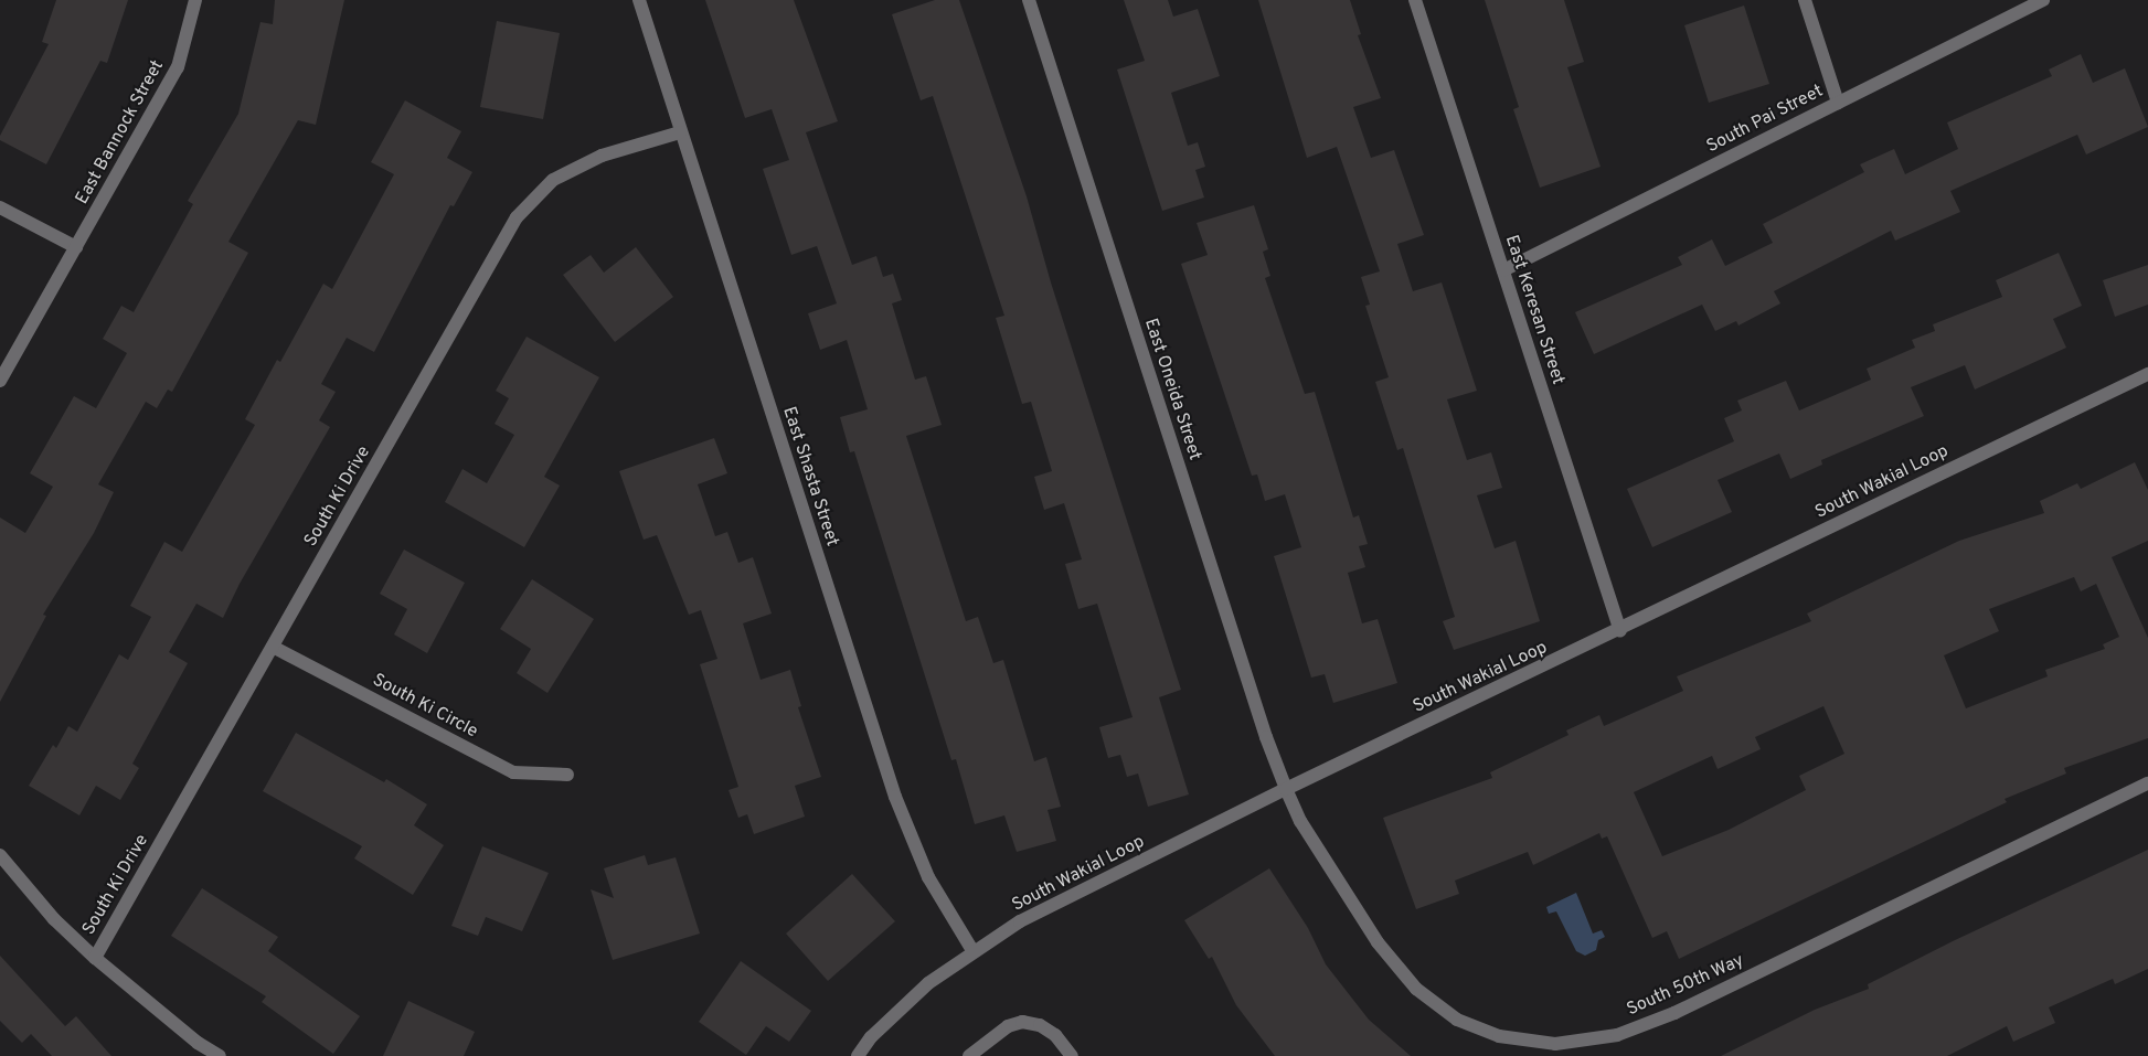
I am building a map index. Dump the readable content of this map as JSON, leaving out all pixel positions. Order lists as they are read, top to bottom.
{
  "streets": {
    "street": [
      "South Pai Street",
      "East Bannock Street",
      "East Keresan Street",
      "East Oneida Street",
      "East Shasta Street",
      "South Wakial Loop",
      "South Ki Drive",
      "South Ki Circle",
      "South 50th Way"
    ]
  },
  "crossings": [
    ["South Pai Street", "East Keresan Street"],
    ["East Keresan Street", "South Wakial Loop"],
    ["East Oneida Street", "South Wakial Loop"],
    ["East Oneida Street", "South 50th Way"],
    ["East Shasta Street", "South Wakial Loop"],
    ["East Shasta Street", "South Ki Drive"],
    ["South Wakial Loop", "South 50th Way"],
    ["South Ki Drive", "South Ki Circle"]
  ]
}
